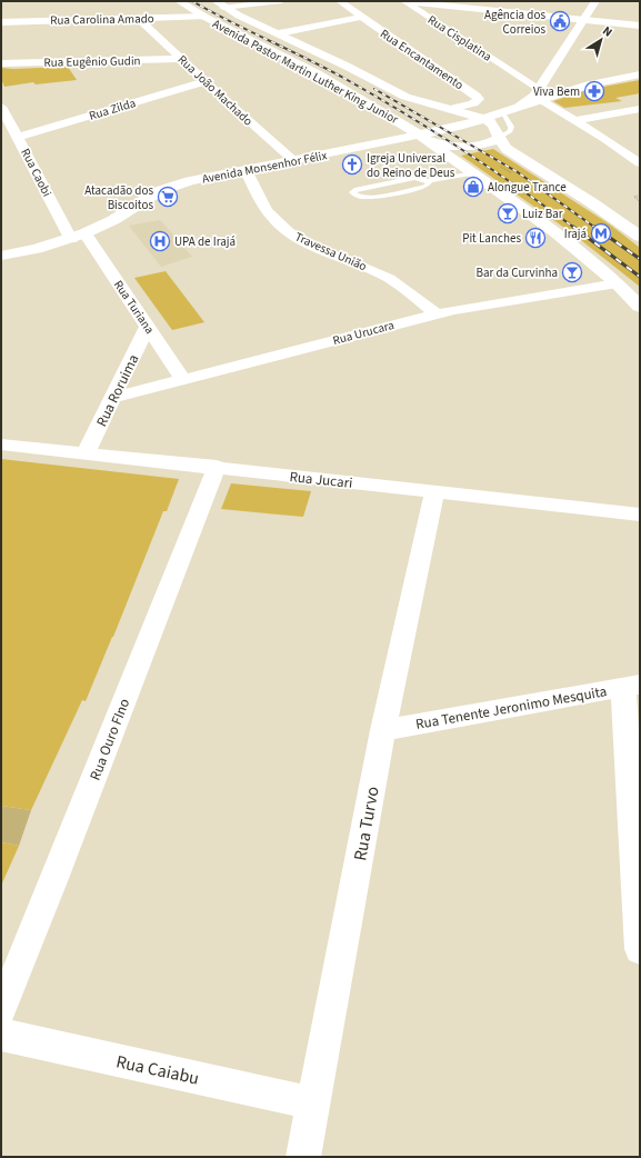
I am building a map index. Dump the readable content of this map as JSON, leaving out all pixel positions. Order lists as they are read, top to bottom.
{
  "streets": {
    "main road": ["Avenida Pastor Martin Luther King Junior", "Avenida Monsenhor Félix"],
    "street": [
      "Rua Carolina Amado",
      "Rua Cisplatina",
      "Rua Encantamento",
      "Rua Eugênio Gudin",
      "Rua João Machado",
      "Rua Zilda",
      "Rua Caobi",
      "Travessa União",
      "Rua Turiana",
      "Rua Urucara",
      "Rua Roruima",
      "Rua Jucari",
      "Rua Tenente Jeronimo Mesquita",
      "Rua Ouro FIno",
      "Rua Turvo",
      "Rua Caiabu"
    ]
  },
  "crossings": [
    ["Rua Carolina Amado", "Avenida Pastor Martin Luther King Junior"],
    ["Rua Carolina Amado", "Rua João Machado"],
    ["Rua Cisplatina", "Avenida Monsenhor Félix"],
    ["Rua Encantamento", "Avenida Pastor Martin Luther King Junior"],
    ["Rua Eugênio Gudin", "Rua João Machado"],
    ["Avenida Pastor Martin Luther King Junior", "Avenida Monsenhor Félix"],
    ["Avenida Pastor Martin Luther King Junior", "Rua Urucara"],
    ["Rua João Machado", "Rua Zilda"],
    ["Rua João Machado", "Avenida Monsenhor Félix"],
    ["Rua Zilda", "Rua Caobi"],
    ["Avenida Monsenhor Félix", "Rua Caobi"],
    ["Avenida Monsenhor Félix", "Travessa União"],
    ["Avenida Monsenhor Félix", "Rua Turiana"],
    ["Rua Caobi", "Rua Turiana"],
    ["Travessa União", "Rua Urucara"],
    ["Rua Turiana", "Rua Urucara"],
    ["Rua Turiana", "Rua Roruima"],
    ["Rua Urucara", "Rua Roruima"],
    ["Rua Roruima", "Rua Jucari"],
    ["Rua Jucari", "Rua Ouro FIno"],
    ["Rua Jucari", "Rua Turvo"],
    ["Rua Tenente Jeronimo Mesquita", "Rua Turvo"],
    ["Rua Turvo", "Rua Caiabu"]
  ],
  "places": {
    "public building": ["Agência dos Correios"],
    "pharmacy": ["Viva Bem"],
    "church": ["Igreja Universal do Reino de Deus"],
    "shop": ["Alongue Trance"],
    "supermarket": ["Atacadão dos Biscoitos"],
    "bar": ["Luiz Bar", "Bar da Curvinha"],
    "metro station": ["Irajá"],
    "restaurant": ["Pit Lanches"],
    "hospital": ["UPA de Irajá"]
  },
  "north": "top right"
}
